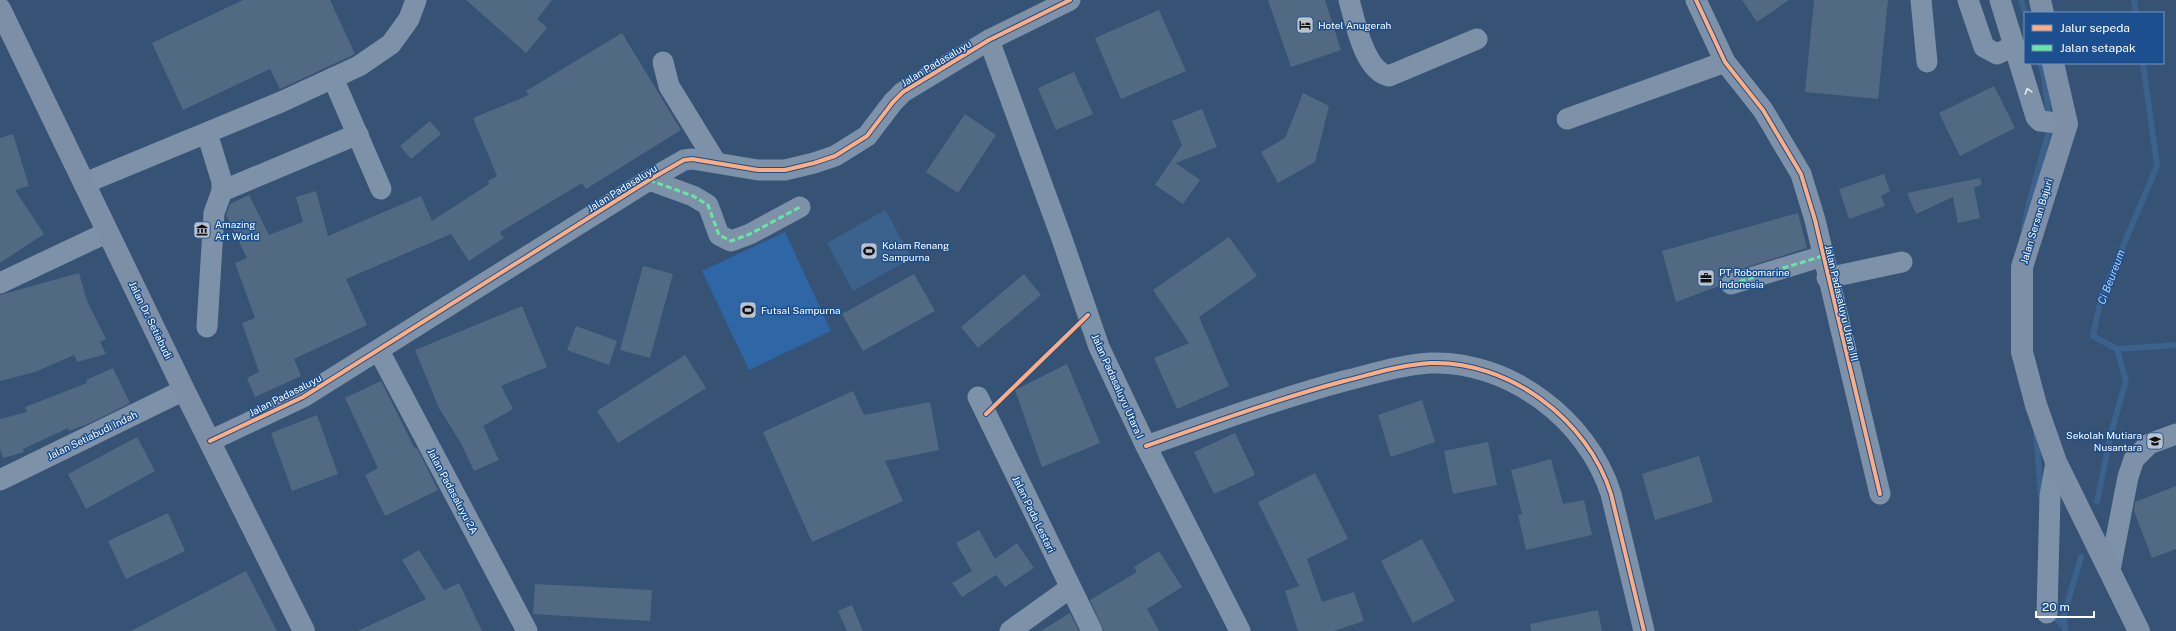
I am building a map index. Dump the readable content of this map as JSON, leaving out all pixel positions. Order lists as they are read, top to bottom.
{
  "streets": {
    "main road": ["Jalan Sersan Bajuri", "Jalan Dr. Setiabudi"],
    "street": [
      "Jalan Padasaluyu",
      "Jalan Padasaluyu Utara III",
      "Jalan Padasaluyu Utara I",
      "Jalan Setiabudi Indah",
      "Jalan Padasaluyu 2A",
      "Jalan Pada Lestari"
    ]
  },
  "crossings": [
    ["Jalan Padasaluyu", "Jalan Dr. Setiabudi"],
    ["Jalan Padasaluyu", "Jalan Padasaluyu Utara I"],
    ["Jalan Padasaluyu", "Jalan Padasaluyu 2A"],
    ["Jalan Dr. Setiabudi", "Jalan Setiabudi Indah"]
  ],
  "water": ["Ci Beureum"],
  "places": {
    "hotel": ["Hotel Anugerah"],
    "museum": ["Amazing Art World"],
    "sports": ["Kolam Renang Sampurna", "Futsal Sampurna"],
    "office": ["PT Robomarine Indonesia"],
    "school or university": ["Sekolah Mutiara Nusantara"]
  },
  "legend": ["Jalur sepeda", "Jalan setapak"],
  "scale_bar": "20 m"
}
